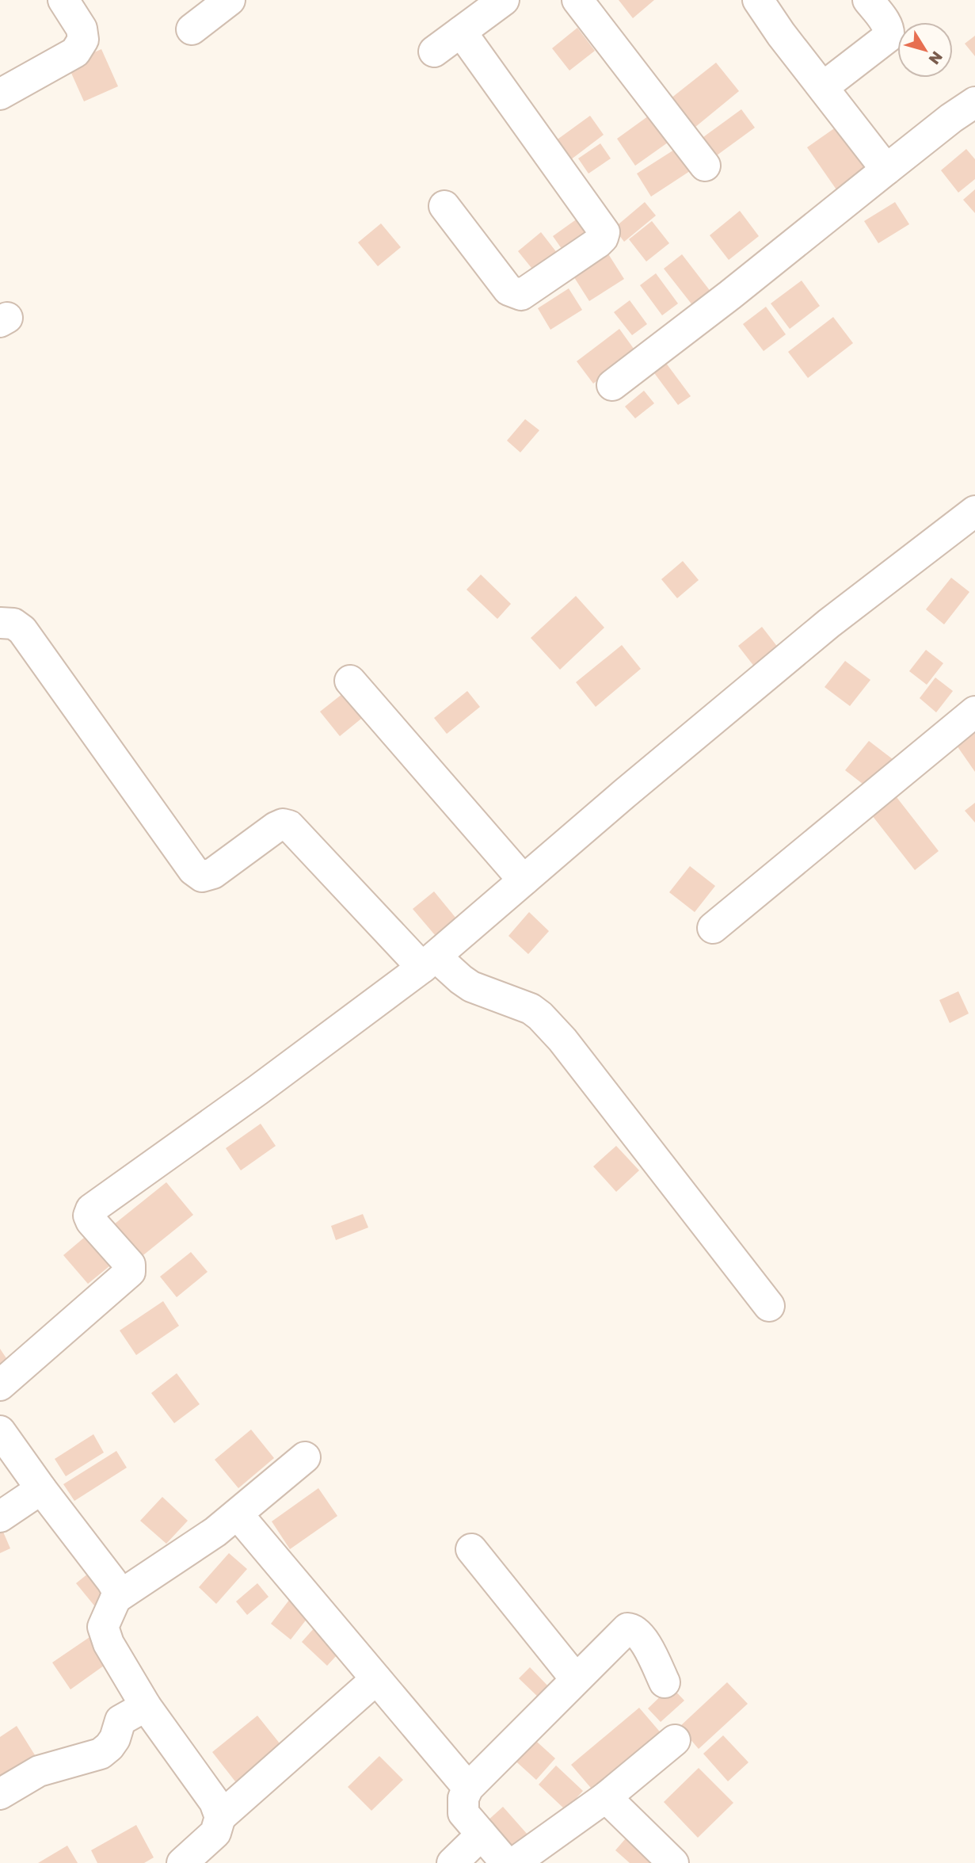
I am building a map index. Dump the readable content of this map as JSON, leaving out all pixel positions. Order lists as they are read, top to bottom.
{
  "north": "bottom right"
}
